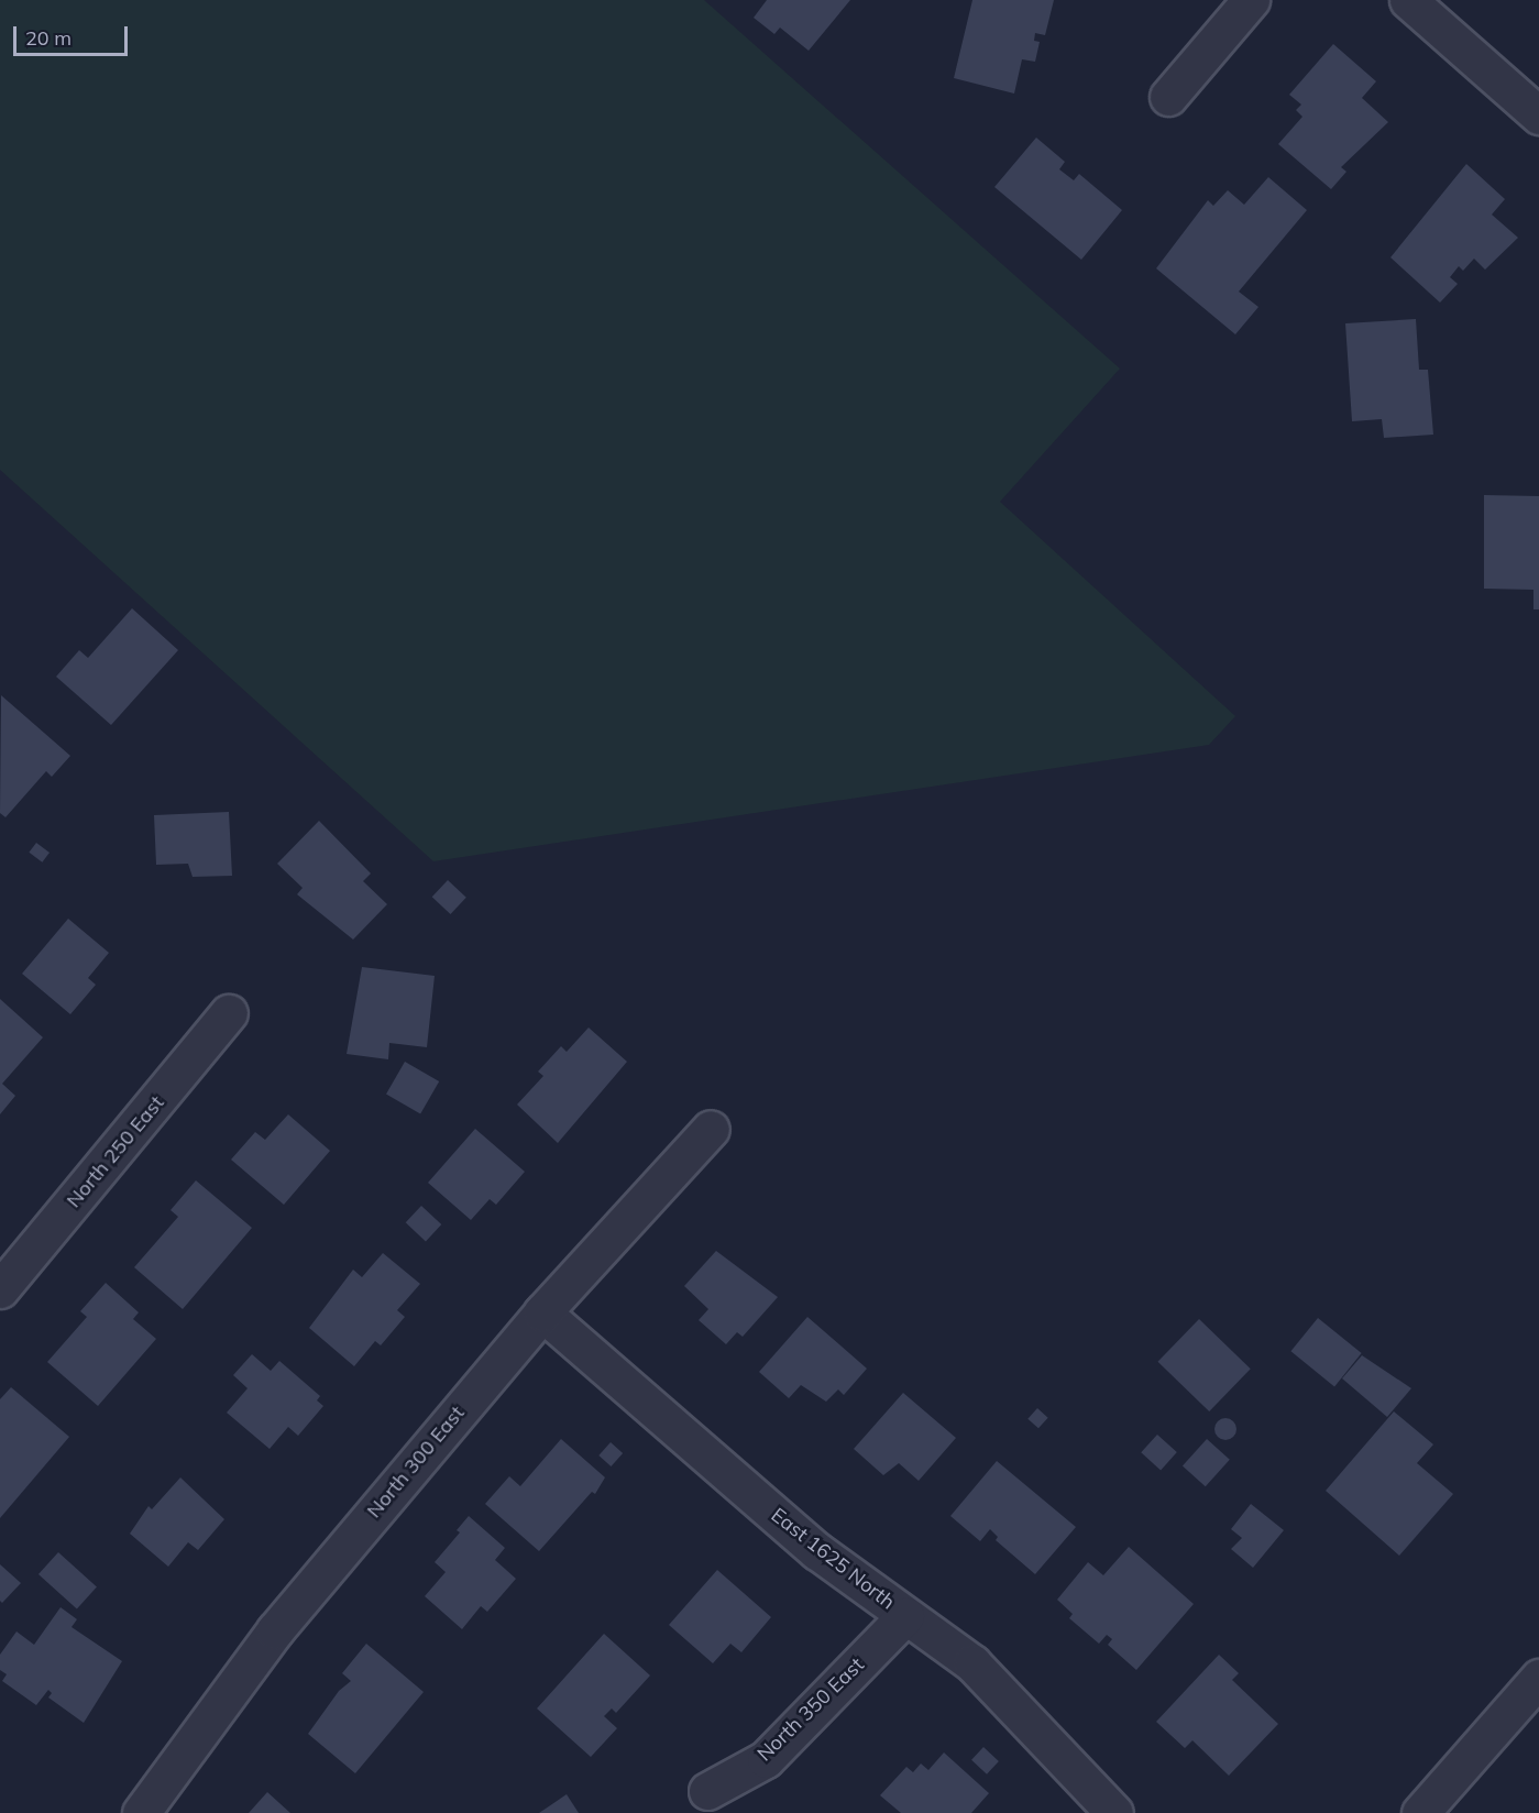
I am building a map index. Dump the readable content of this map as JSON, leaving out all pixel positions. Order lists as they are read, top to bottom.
{
  "streets": {
    "street": [
      "North 250 East",
      "North 300 East",
      "East 1625 North",
      "North 350 East"
    ]
  },
  "crossings": [
    ["North 300 East", "East 1625 North"],
    ["East 1625 North", "North 350 East"]
  ],
  "scale_bar": "20 m"
}
